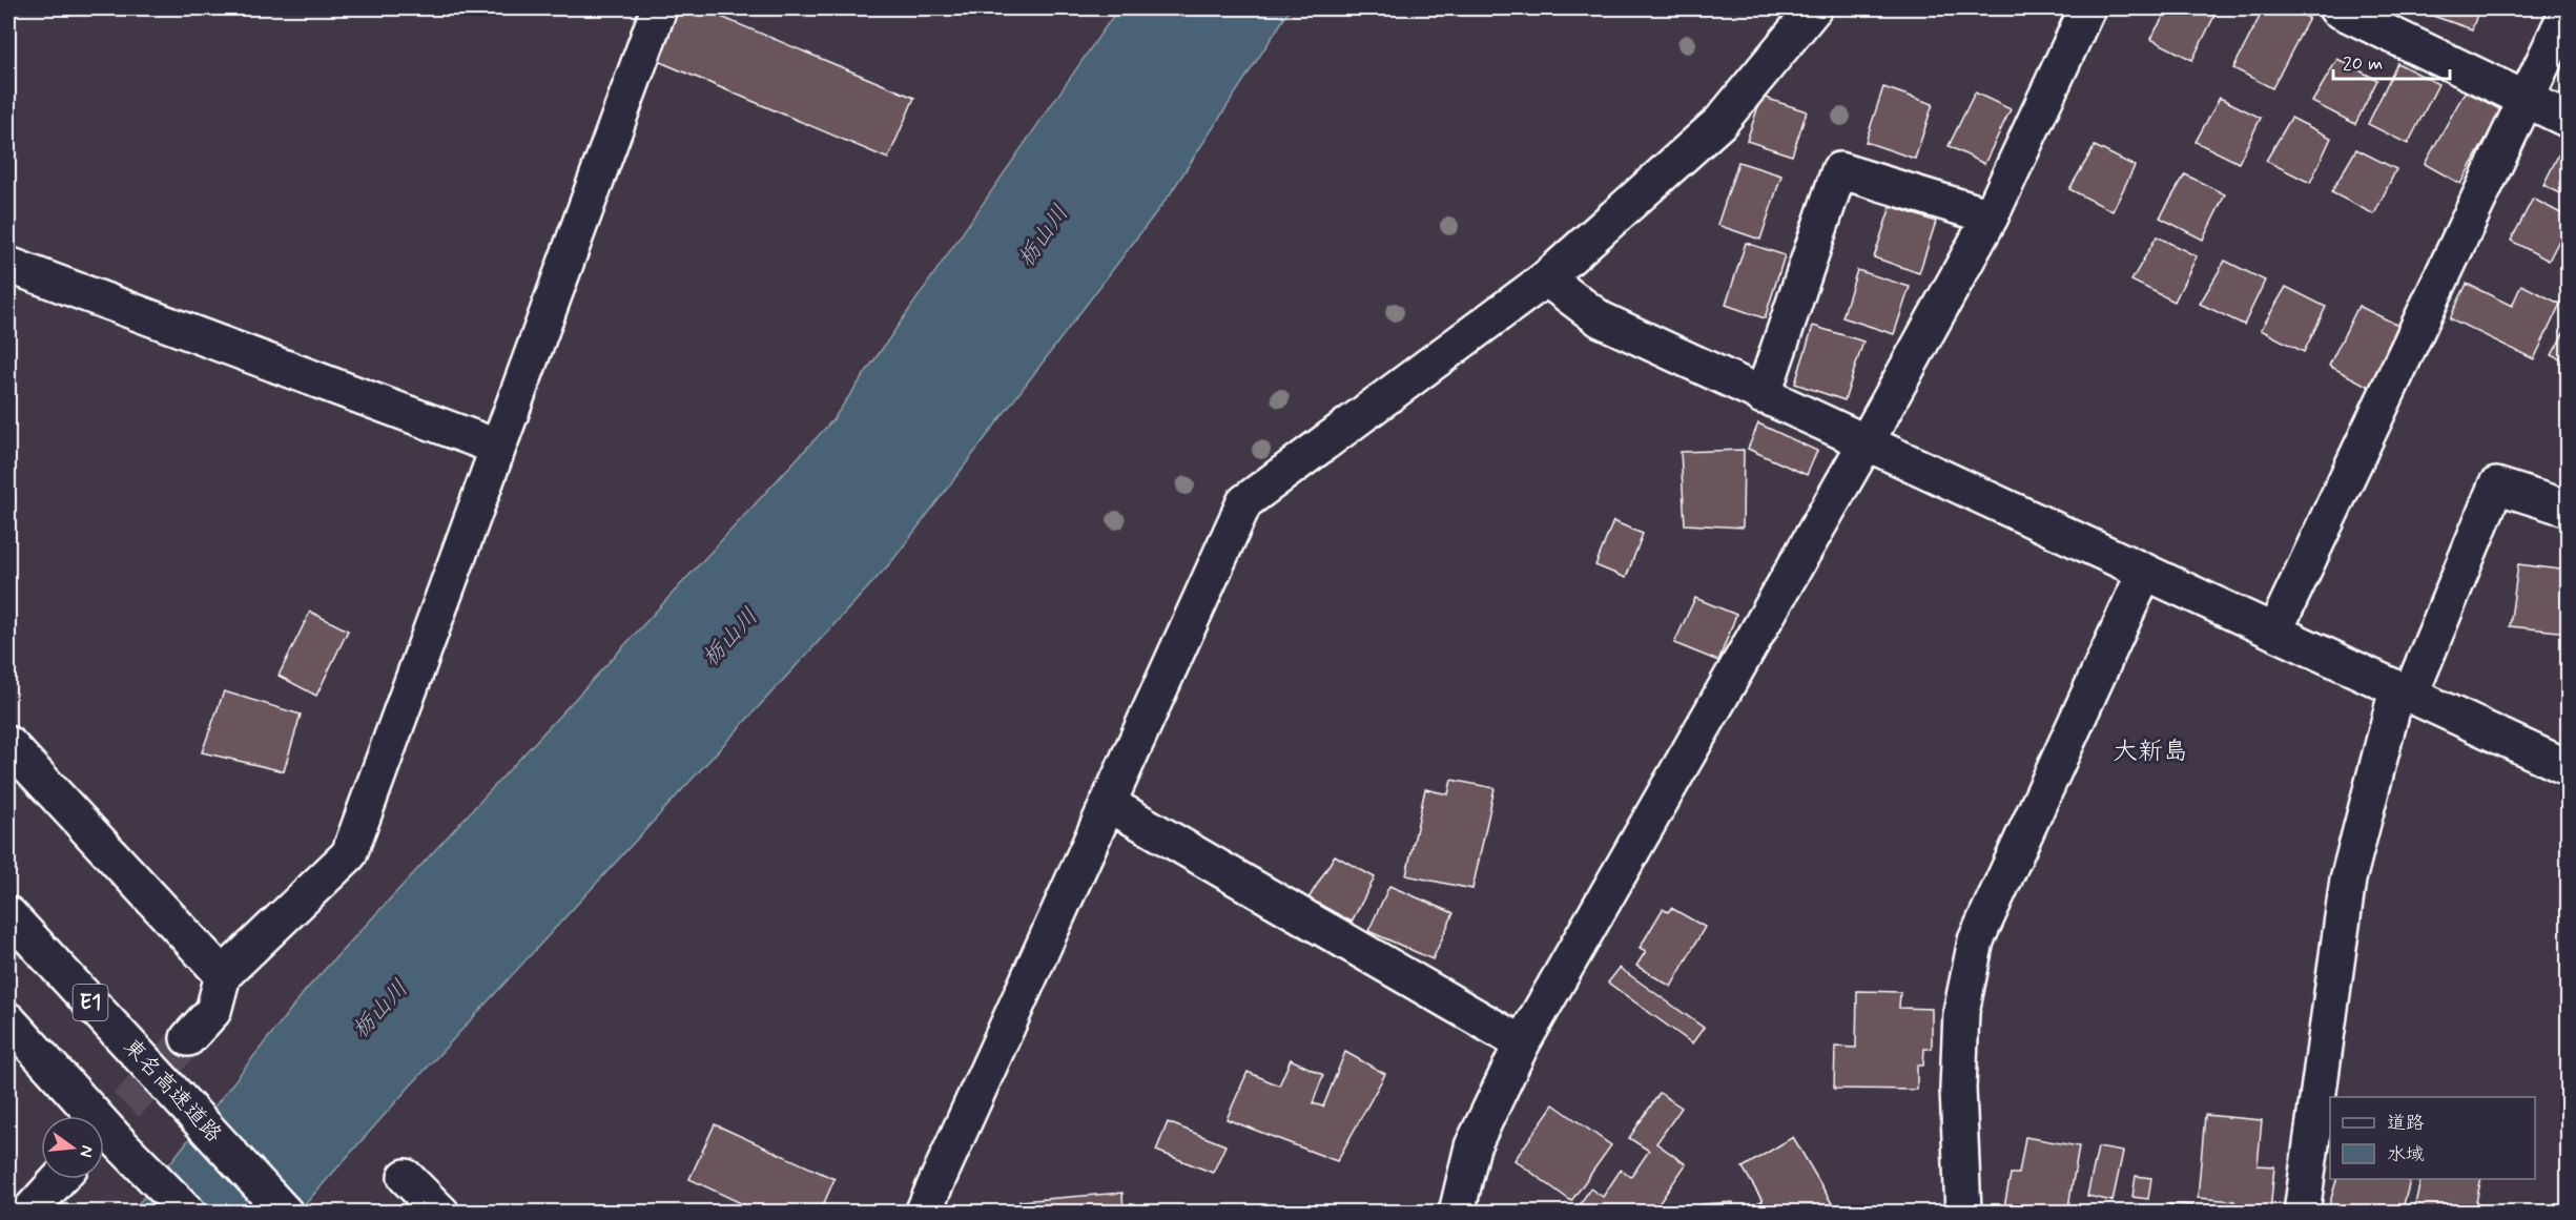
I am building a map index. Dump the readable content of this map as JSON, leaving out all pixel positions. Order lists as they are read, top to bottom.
{
  "streets": {
    "main road": ["E1", "東名高速道路"]
  },
  "districts": ["大新島"],
  "water": ["栃山川"],
  "legend": ["道路", "水域"],
  "scale_bar": "20 m",
  "north": "right"
}
